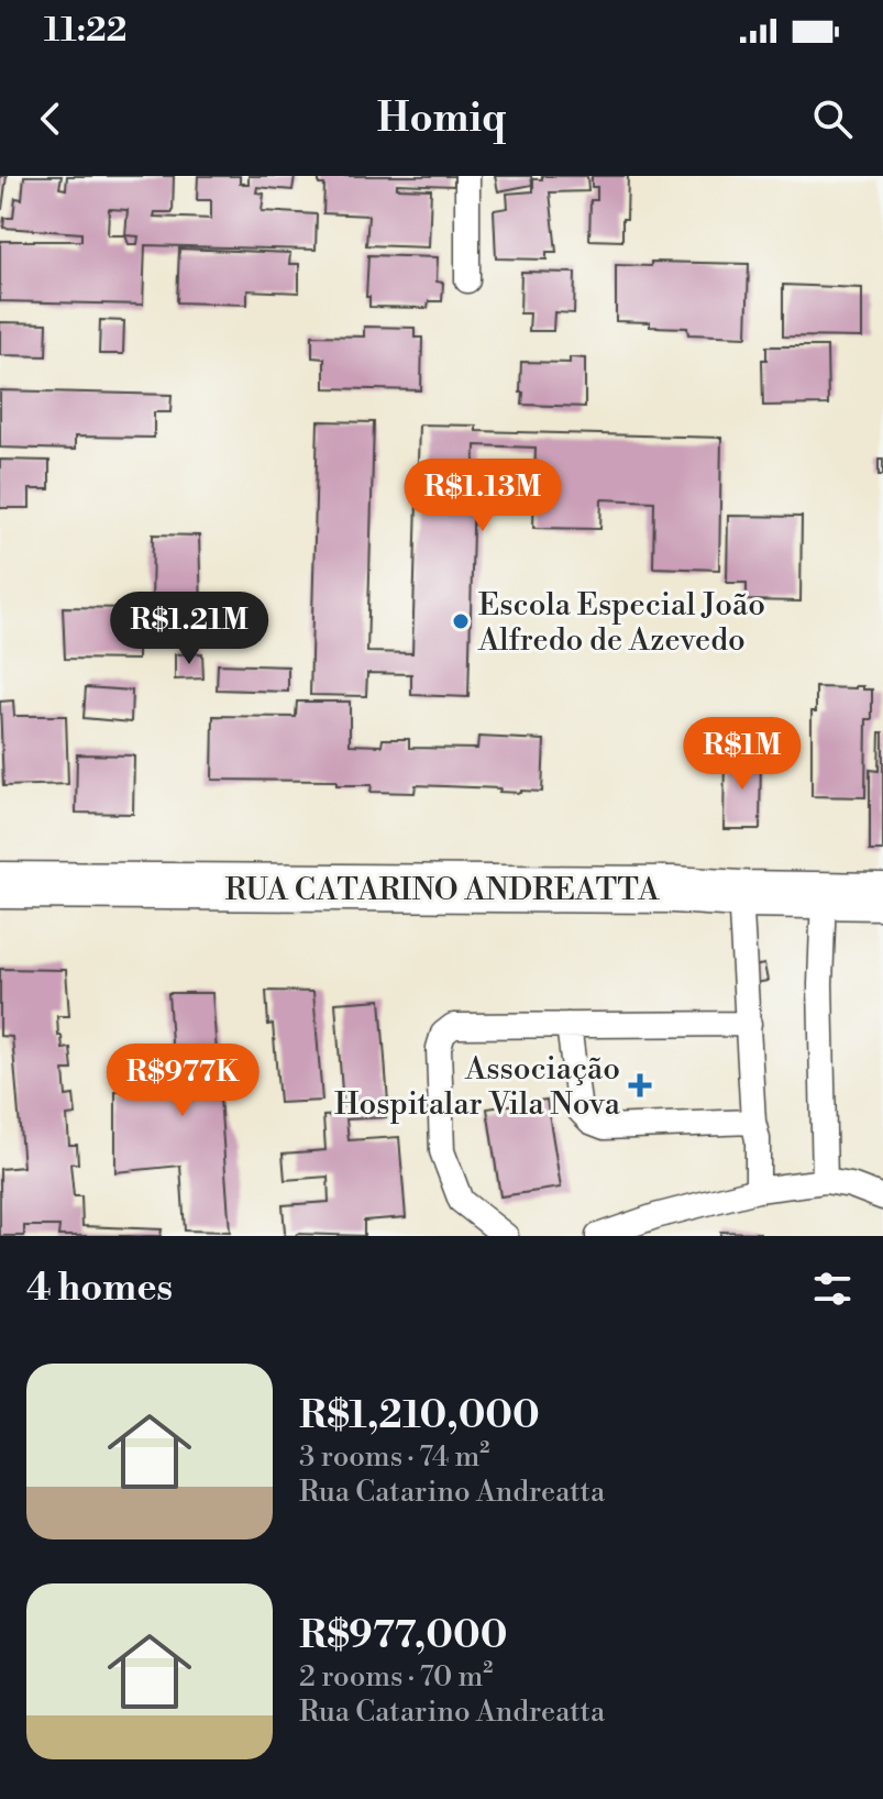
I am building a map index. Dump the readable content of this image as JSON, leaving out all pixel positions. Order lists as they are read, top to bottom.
{
  "streets": {
    "street": ["RUA CATARINO ANDREATTA"]
  },
  "places": {
    "other": ["Escola Especial João Alfredo de Azevedo"],
    "health": ["Associação Hospitalar Vila Nova"]
  },
  "page": {
    "status": "11:22",
    "header": "Homiq",
    "price": [
      "R$1.13M",
      "R$1.21M",
      "R$1M",
      "R$977K"
    ],
    "heading": "4 homes",
    "list": [
      {
        "name": "R$1,210,000",
        "note": "3 rooms · 74 m² · Rua Catarino Andreatta"
      },
      {
        "name": "R$977,000",
        "note": "2 rooms · 70 m² · Rua Catarino Andreatta"
      }
    ]
  }
}
